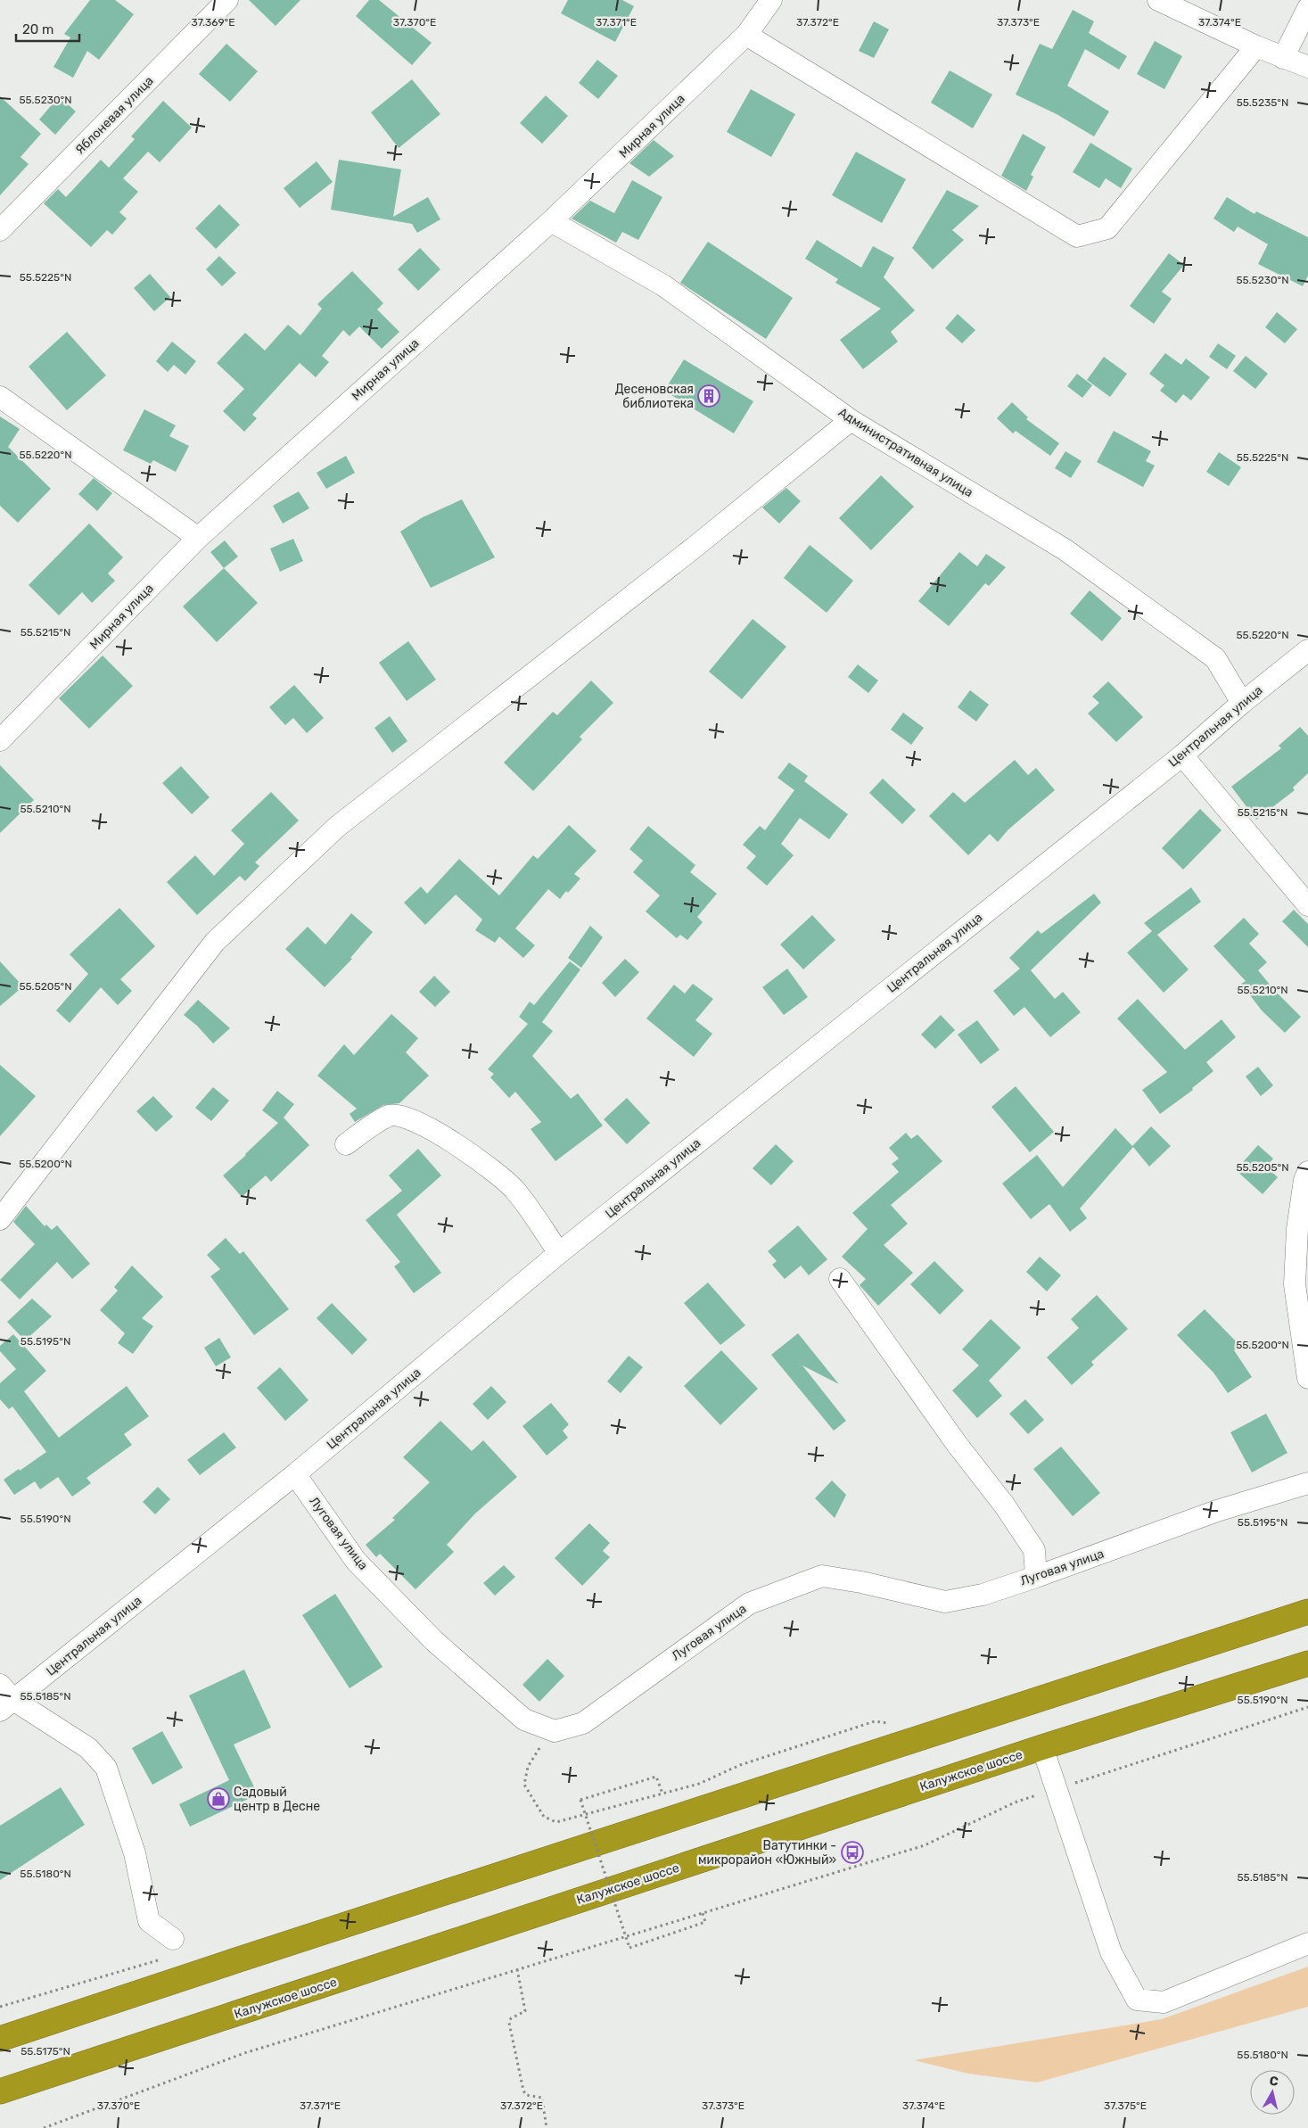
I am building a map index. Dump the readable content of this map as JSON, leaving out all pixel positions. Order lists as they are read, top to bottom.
{
  "streets": {
    "highway": ["Калужское шоссе"],
    "street": [
      "Яблоневая улица",
      "Мирная улица",
      "Административная улица",
      "Центральная улица",
      "Луговая улица"
    ]
  },
  "crossings": [
    ["Мирная улица", "Административная улица"],
    ["Административная улица", "Центральная улица"],
    ["Центральная улица", "Луговая улица"]
  ],
  "places": {
    "building": ["Десеновская библиотека"],
    "shop": ["Садовый центр в Десне"],
    "bus stop": ["Ватутинки - микрорайон «Южный»"]
  },
  "scale_bar": "20 m",
  "north": "top",
  "coordinates": [
    "37.369°E",
    "37.370°E",
    "37.371°E",
    "37.372°E",
    "37.373°E",
    "37.374°E",
    "55.5230°N",
    "55.5235°N",
    "55.5225°N",
    "55.5220°N",
    "55.5215°N",
    "55.5210°N",
    "55.5205°N",
    "55.5200°N",
    "55.5195°N",
    "55.5190°N",
    "55.5185°N",
    "55.5180°N",
    "55.5175°N",
    "37.375°E"
  ]
}
